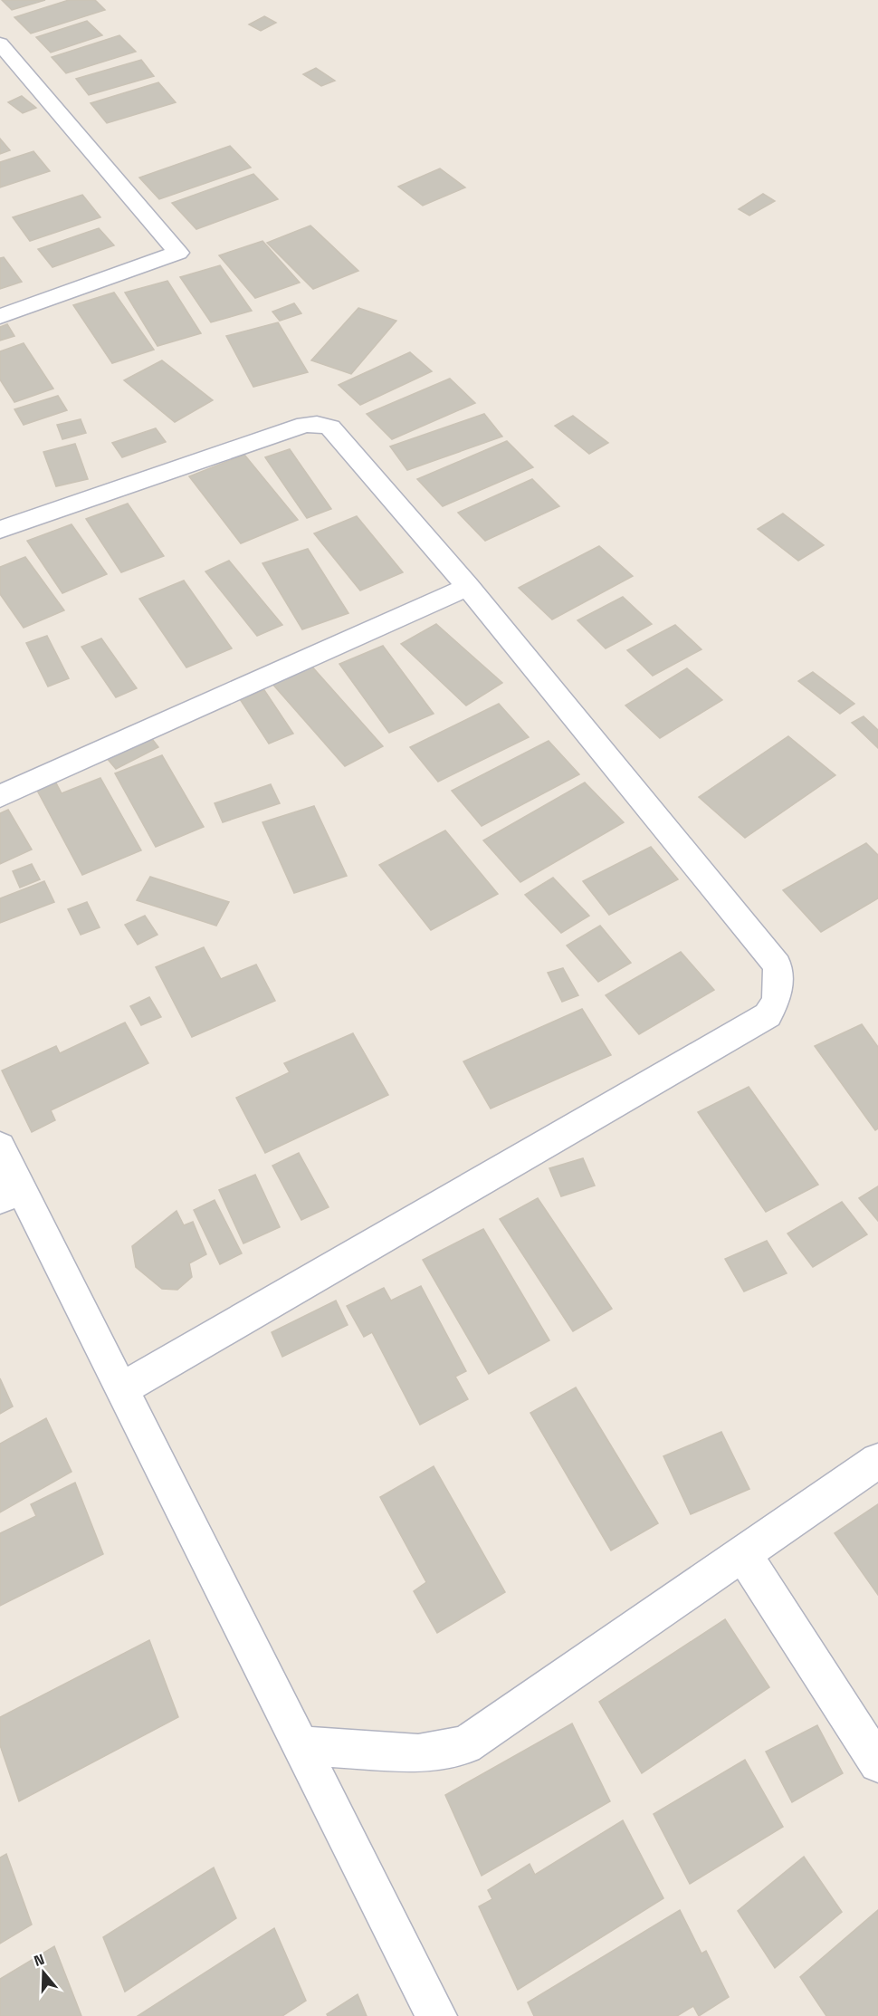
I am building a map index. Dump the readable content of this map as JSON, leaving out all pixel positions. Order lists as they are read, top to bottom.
{
  "north": "top"
}
